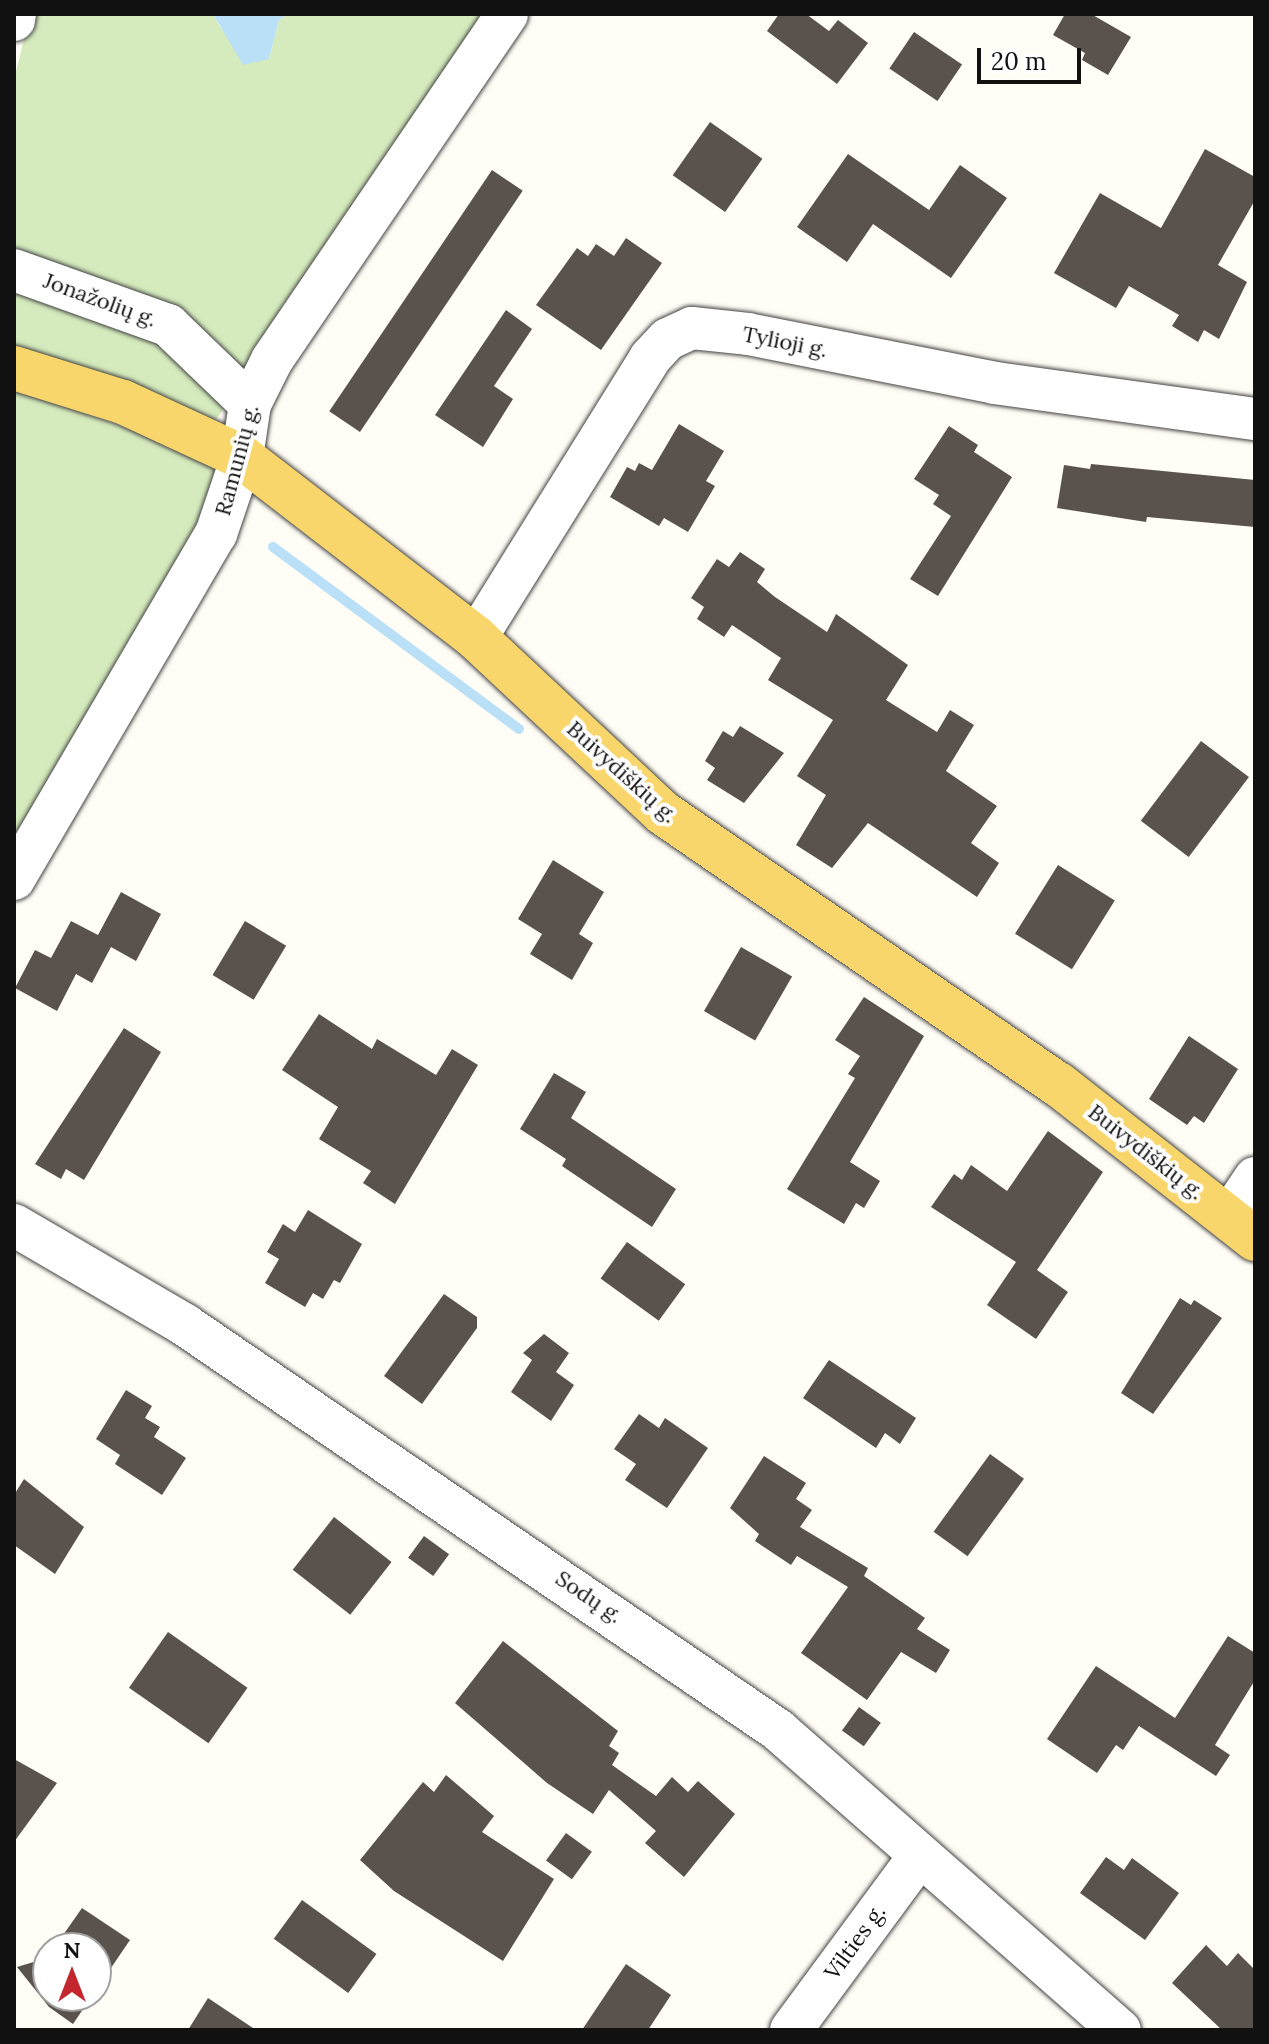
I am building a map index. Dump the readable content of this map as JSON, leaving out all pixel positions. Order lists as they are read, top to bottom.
{
  "streets": {
    "main road": ["Buivydiškių g."],
    "street": [
      "Jonažolių g.",
      "Tylioji g.",
      "Ramunių g.",
      "Sodų g.",
      "Vilties g."
    ]
  },
  "crossings": [
    ["Jonažolių g.", "Ramunių g."],
    ["Tylioji g.", "Buivydiškių g."],
    ["Ramunių g.", "Buivydiškių g."],
    ["Sodų g.", "Vilties g."]
  ],
  "scale_bar": "20 m",
  "north": "top"
}
